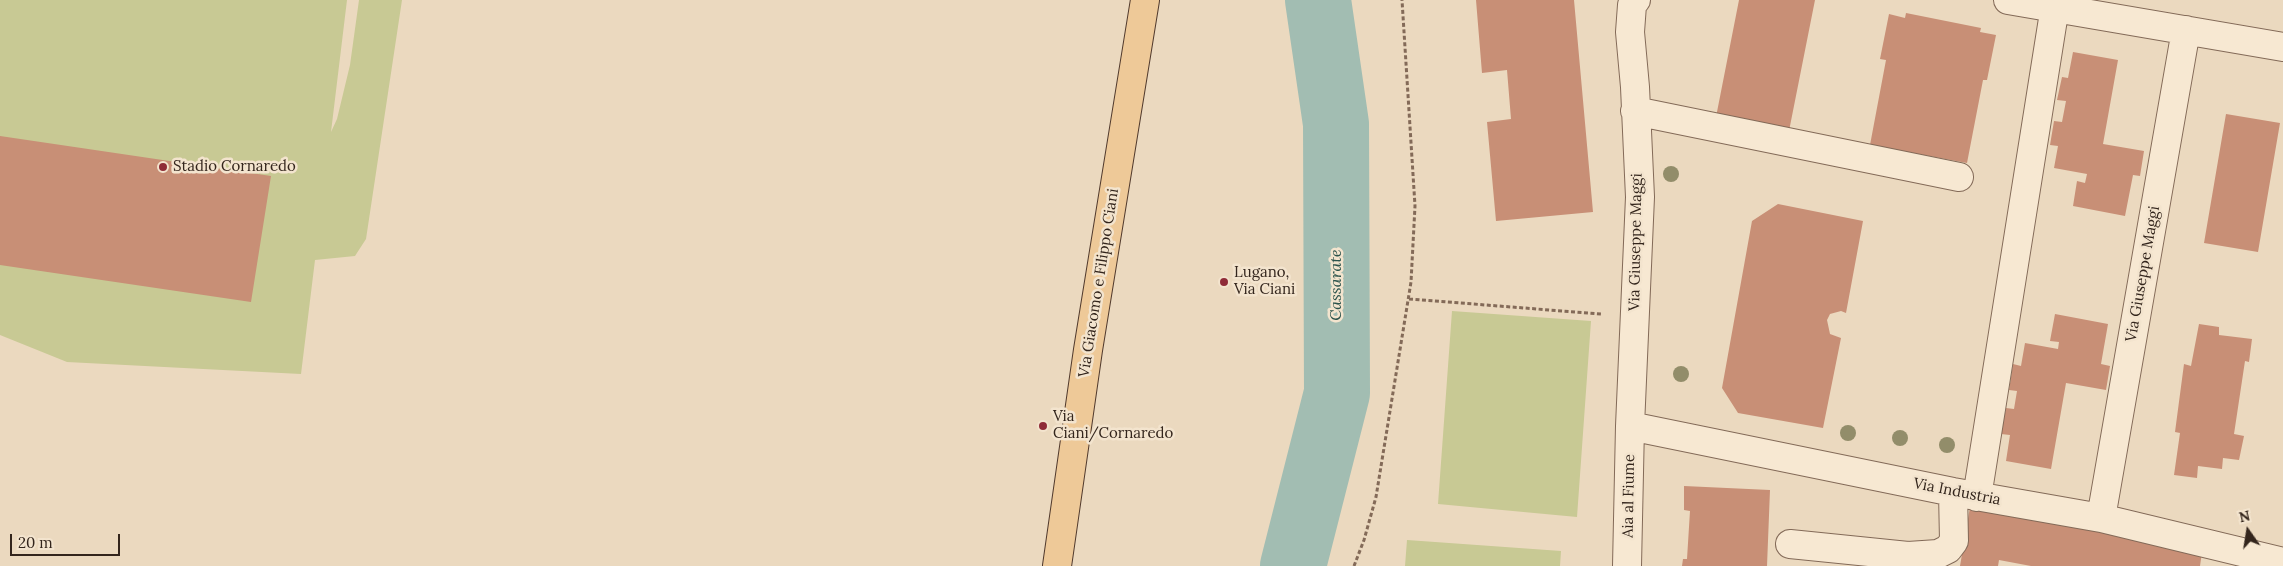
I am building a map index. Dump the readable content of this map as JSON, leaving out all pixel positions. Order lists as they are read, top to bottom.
{
  "streets": {
    "main road": ["Via Giacomo e Filippo Ciani"],
    "street": ["Via Giuseppe Maggi", "Via Industria", "Aia al Fiume"]
  },
  "crossings": [
    ["Via Giuseppe Maggi", "Via Industria"],
    ["Via Giuseppe Maggi", "Aia al Fiume"],
    ["Via Industria", "Aia al Fiume"]
  ],
  "water": ["Cassarate"],
  "places": ["Stadio Cornaredo", "Lugano, Via Ciani", "Via Ciani/Cornaredo"],
  "scale_bar": "20 m",
  "north": "top"
}
